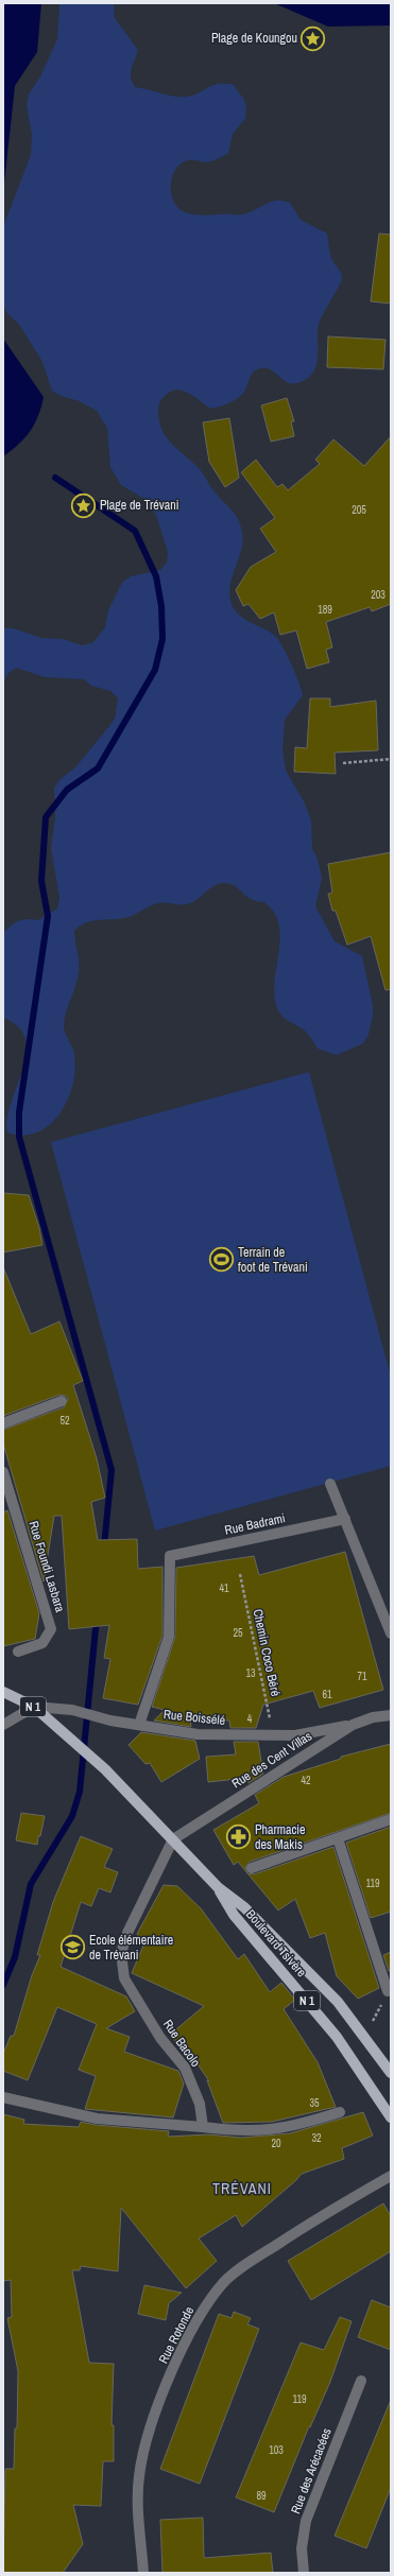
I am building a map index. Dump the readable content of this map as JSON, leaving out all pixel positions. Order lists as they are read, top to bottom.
{
  "streets": {
    "main road": ["N 1", "Boulevard Tsivère"],
    "street": [
      "Rue Badrami",
      "Rue Foundi Lasbara",
      "Rue Boissélé",
      "Rue des Cent Villas",
      "Rue Bacolo",
      "Rue Rotonde",
      "Rue des Arécacées"
    ],
    "path": ["Chemin Coco Béré"]
  },
  "crossings": [
    ["Rue Badrami", "Rue Boissélé"],
    ["Chemin Coco Béré", "Rue Boissélé"],
    ["N 1", "Rue Boissélé"],
    ["N 1", "Boulevard Tsivère"],
    ["Rue Boissélé", "Rue des Cent Villas"],
    ["Rue Boissélé", "Boulevard Tsivère"],
    ["Rue des Cent Villas", "Boulevard Tsivère"],
    ["Rue des Cent Villas", "Rue Bacolo"],
    ["Boulevard Tsivère", "Rue Bacolo"]
  ],
  "districts": ["TRÉVANI"],
  "places": {
    "place": ["Plage de Koungou", "Plage de Trévani"],
    "sports": ["Terrain de foot de Trévani"],
    "pharmacy": ["Pharmacie des Makis"],
    "school or university": ["Ecole élémentaire de Trévani"]
  },
  "house_numbers": [
    "205",
    "203",
    "189",
    "52",
    "41",
    "25",
    "13",
    "71",
    "61",
    "4",
    "42",
    "119",
    "35",
    "32",
    "20",
    "119",
    "103",
    "89"
  ]
}
